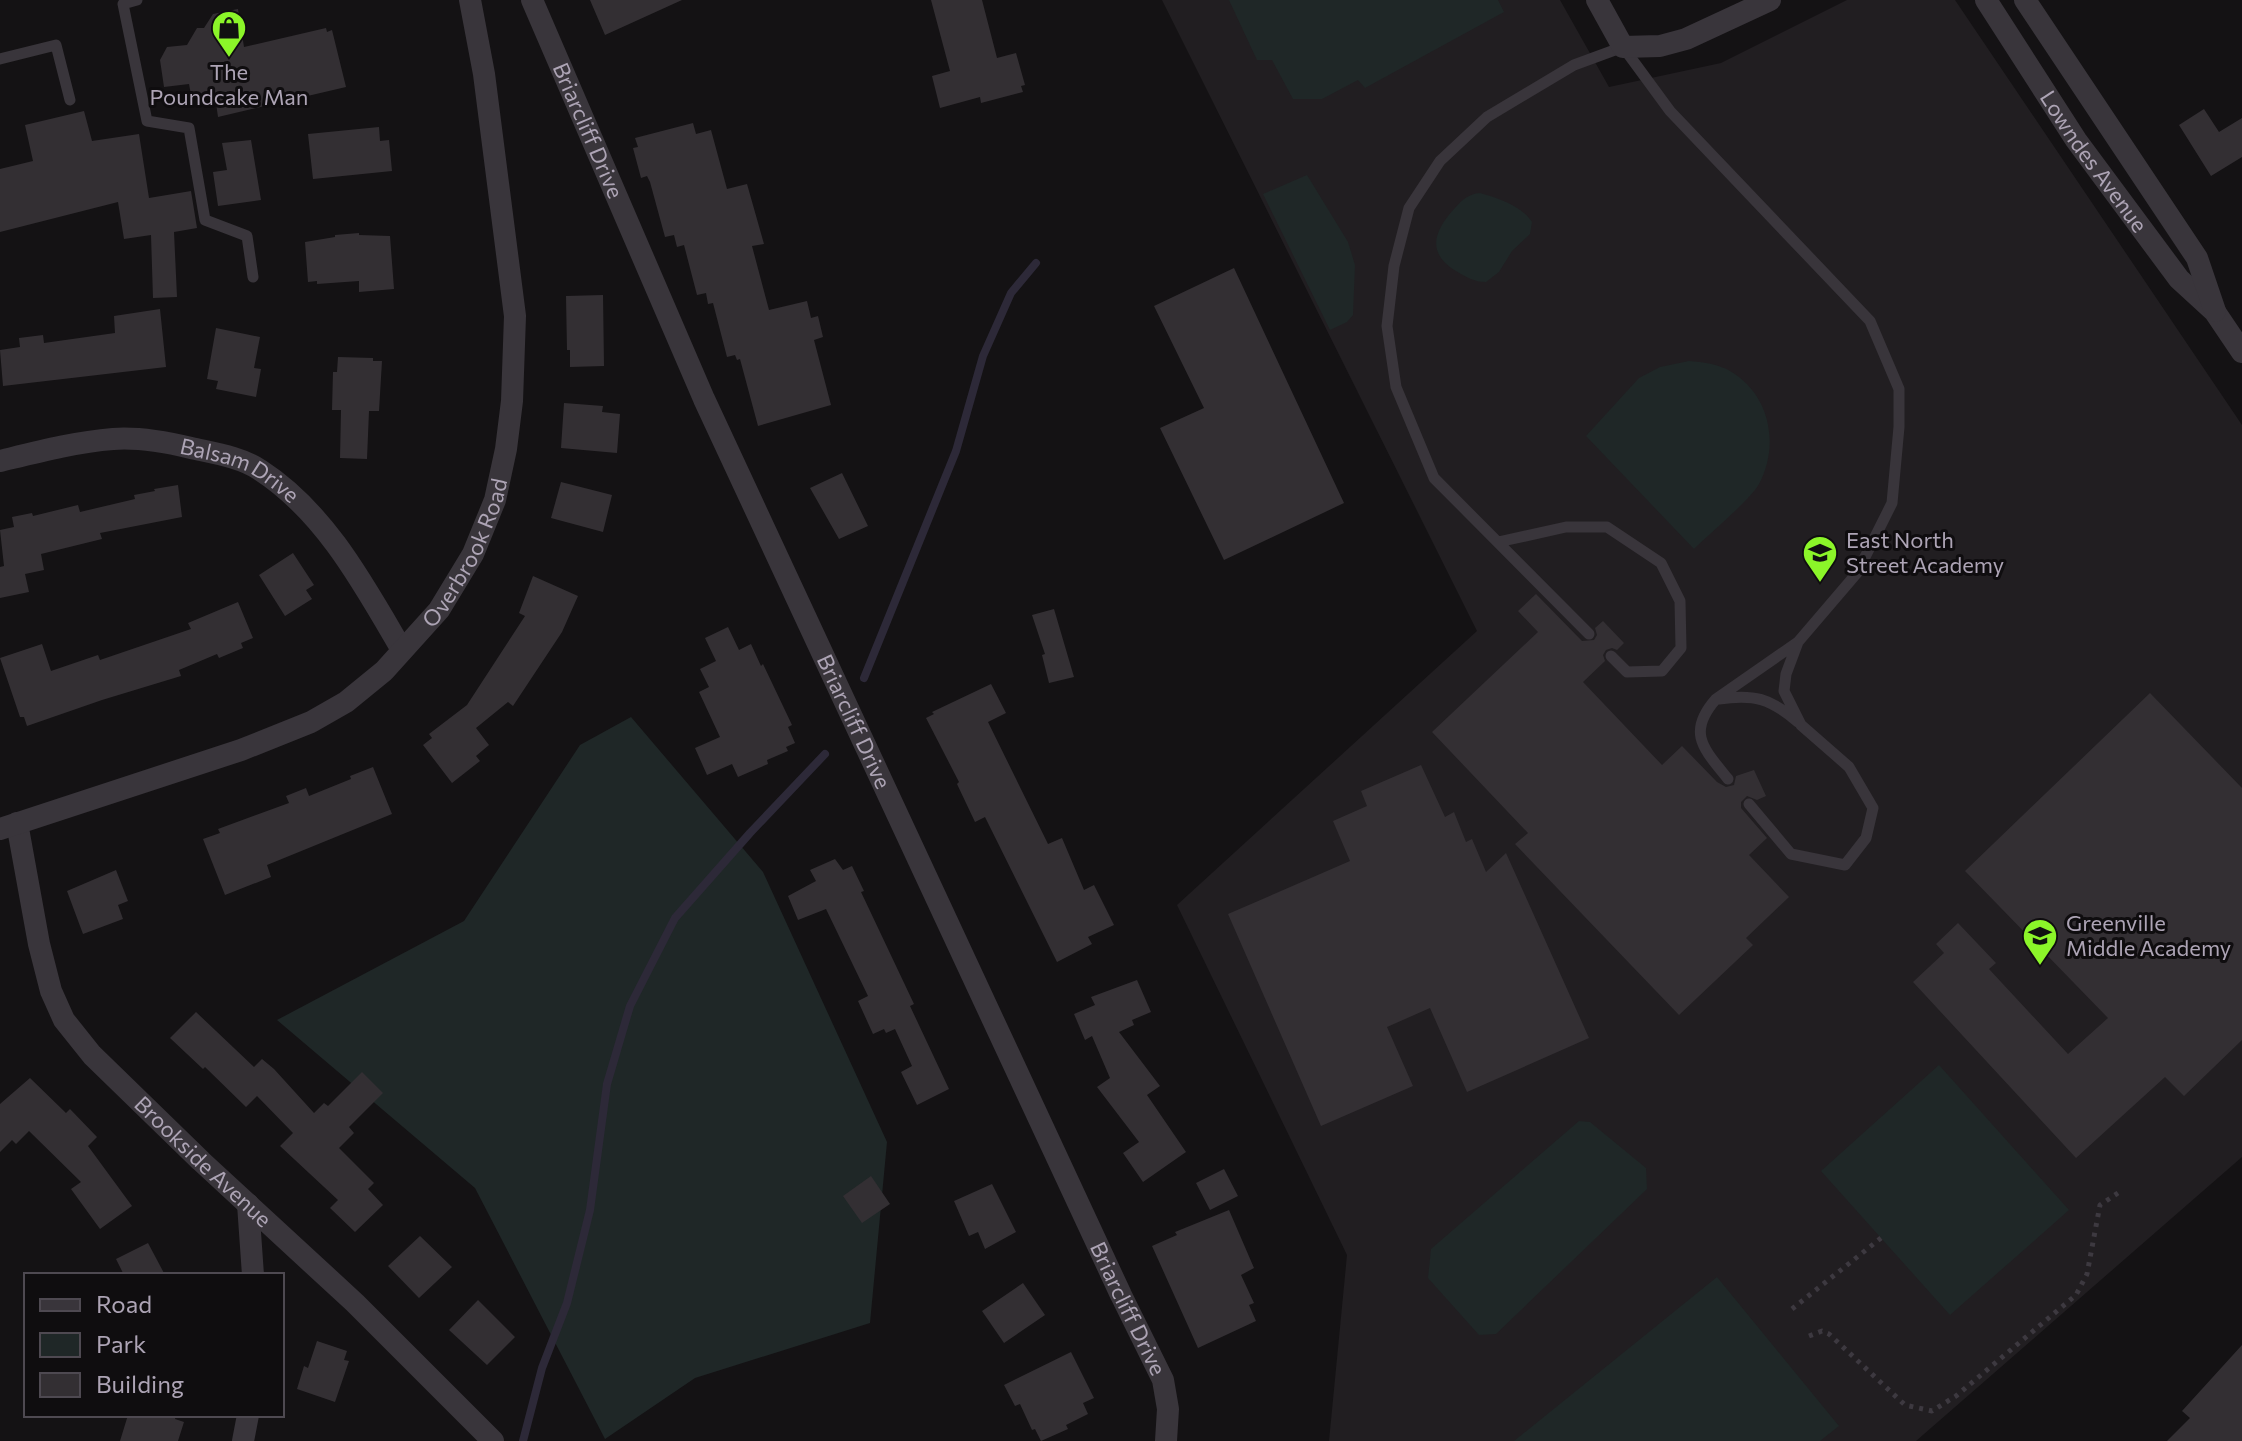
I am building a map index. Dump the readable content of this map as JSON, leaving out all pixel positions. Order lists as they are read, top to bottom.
{
  "streets": {
    "street": [
      "Briarcliff Drive",
      "Lowndes Avenue",
      "Balsam Drive",
      "Overbrook Road",
      "Brookside Avenue"
    ]
  },
  "crossings": [
    ["Balsam Drive", "Overbrook Road"],
    ["Overbrook Road", "Brookside Avenue"]
  ],
  "places": {
    "shop": ["The Poundcake Man"],
    "school or university": ["East North Street Academy", "Greenville Middle Academy"]
  },
  "legend": ["Road", "Park", "Building"]
}
